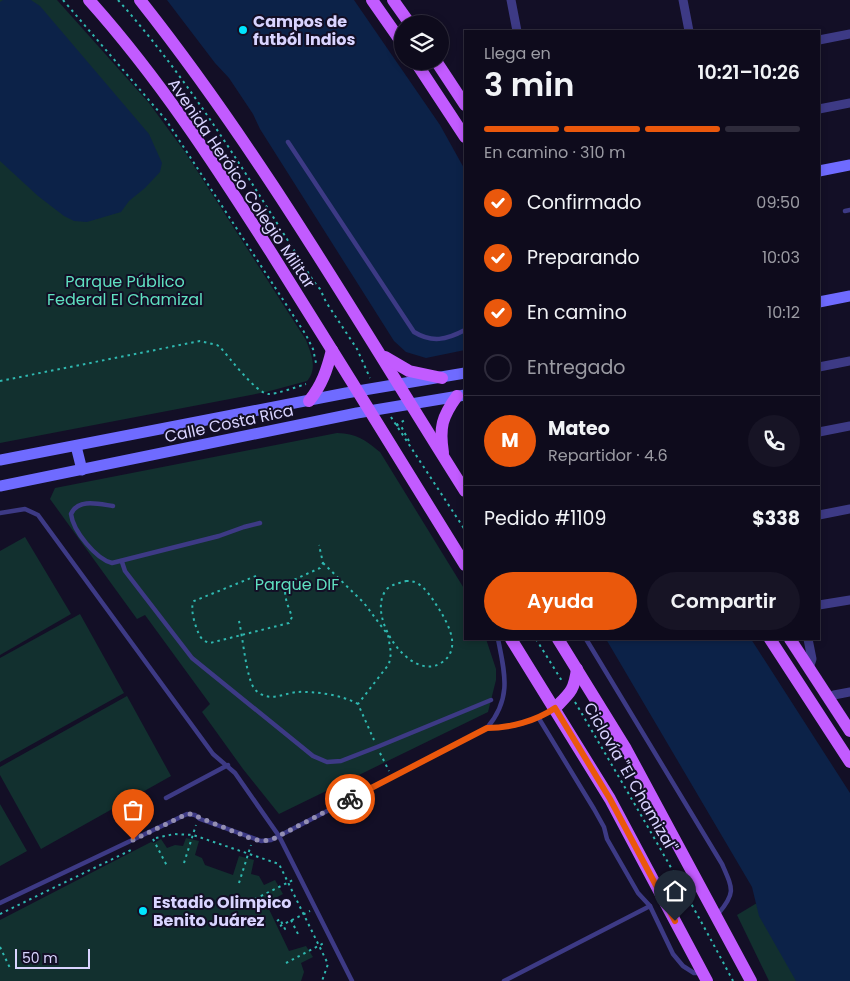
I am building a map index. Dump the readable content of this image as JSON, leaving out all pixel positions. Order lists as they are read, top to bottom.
{
  "streets": {
    "main road": ["Avenida Heróico Colegio Militar", "Calle Costa Rica"],
    "path": ["Ciclovía \"El Chamizal\""]
  },
  "crossings": [
    ["Avenida Heróico Colegio Militar", "Calle Costa Rica"]
  ],
  "parks": ["Parque Público Federal El Chamizal", "Parque DIF"],
  "places": ["Campos de futból Indios", "Estadio Olimpico Benito Juárez"],
  "scale_bar": "50 m",
  "page": {
    "heading": ["3 min", "Llega en", "10:21–10:26"],
    "panel": [
      "Mateo",
      "Repartidor · 4.6",
      "Pedido #1109",
      "$338"
    ],
    "bar": "En camino · 310 m",
    "list": [
      ["Confirmado", "09:50"],
      ["Preparando", "10:03"],
      ["En camino", "10:12"],
      "Entregado"
    ],
    "round": "M",
    "buttons": ["Ayuda", "Compartir"],
    "scale": "50 m"
  }
}
